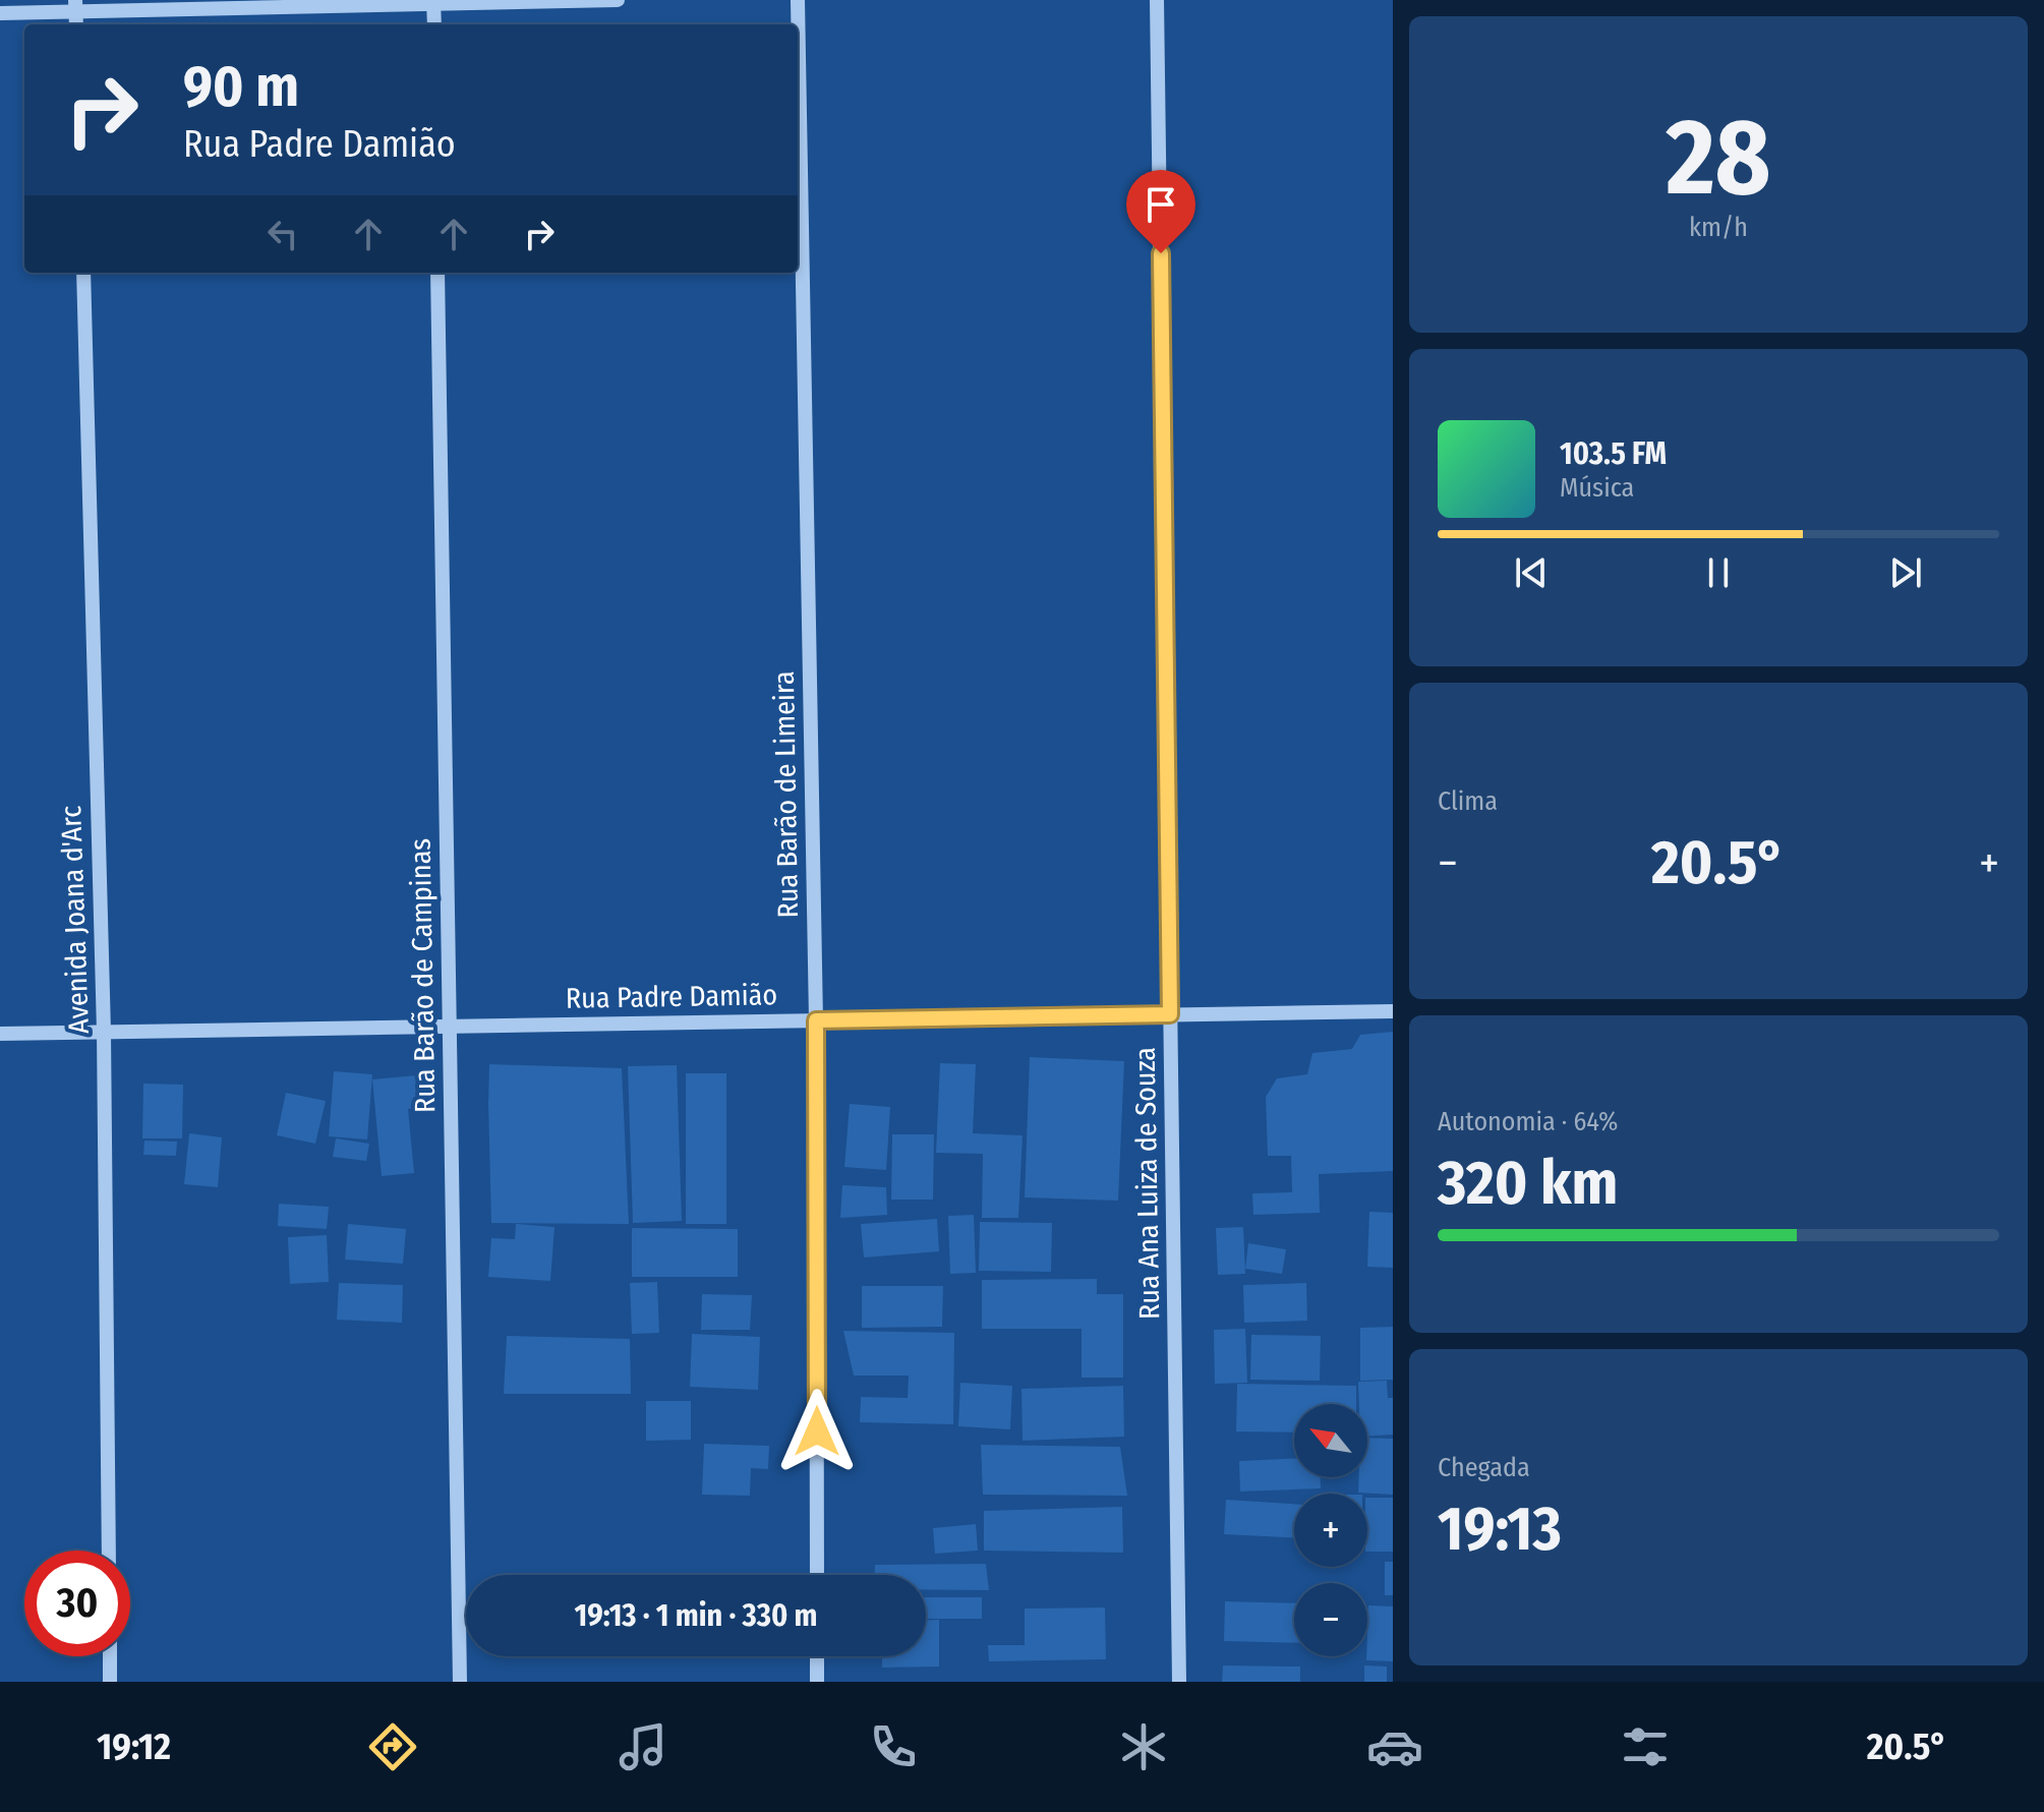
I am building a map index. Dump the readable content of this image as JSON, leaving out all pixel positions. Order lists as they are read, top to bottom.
{
  "streets": {
    "street": [
      "Rua Barão de Limeira",
      "Avenida Joana d'Arc",
      "Rua Barão de Campinas",
      "Rua Padre Damião",
      "Rua Ana Luiza de Souza"
    ]
  },
  "crossings": [
    ["Rua Barão de Limeira", "Rua Padre Damião"],
    ["Avenida Joana d'Arc", "Rua Padre Damião"],
    ["Rua Barão de Campinas", "Rua Padre Damião"],
    ["Rua Padre Damião", "Rua Ana Luiza de Souza"]
  ],
  "north": "top left",
  "page": {
    "tile": [
      ["28", "km/h"],
      "Clima",
      ["Autonomia · 64%", "320 km"],
      ["Chegada", "19:13"]
    ],
    "turn": ["90 m", "Rua Padre Damião"],
    "song": ["103.5 FM", "Música"],
    "heat": ["−", "20.5°", "+"],
    "map_buttons": ["+", "−"],
    "limit": "30",
    "trip": "19:13 · 1 min · 330 m",
    "tabs": ["19:12", "20.5°"]
  }
}
